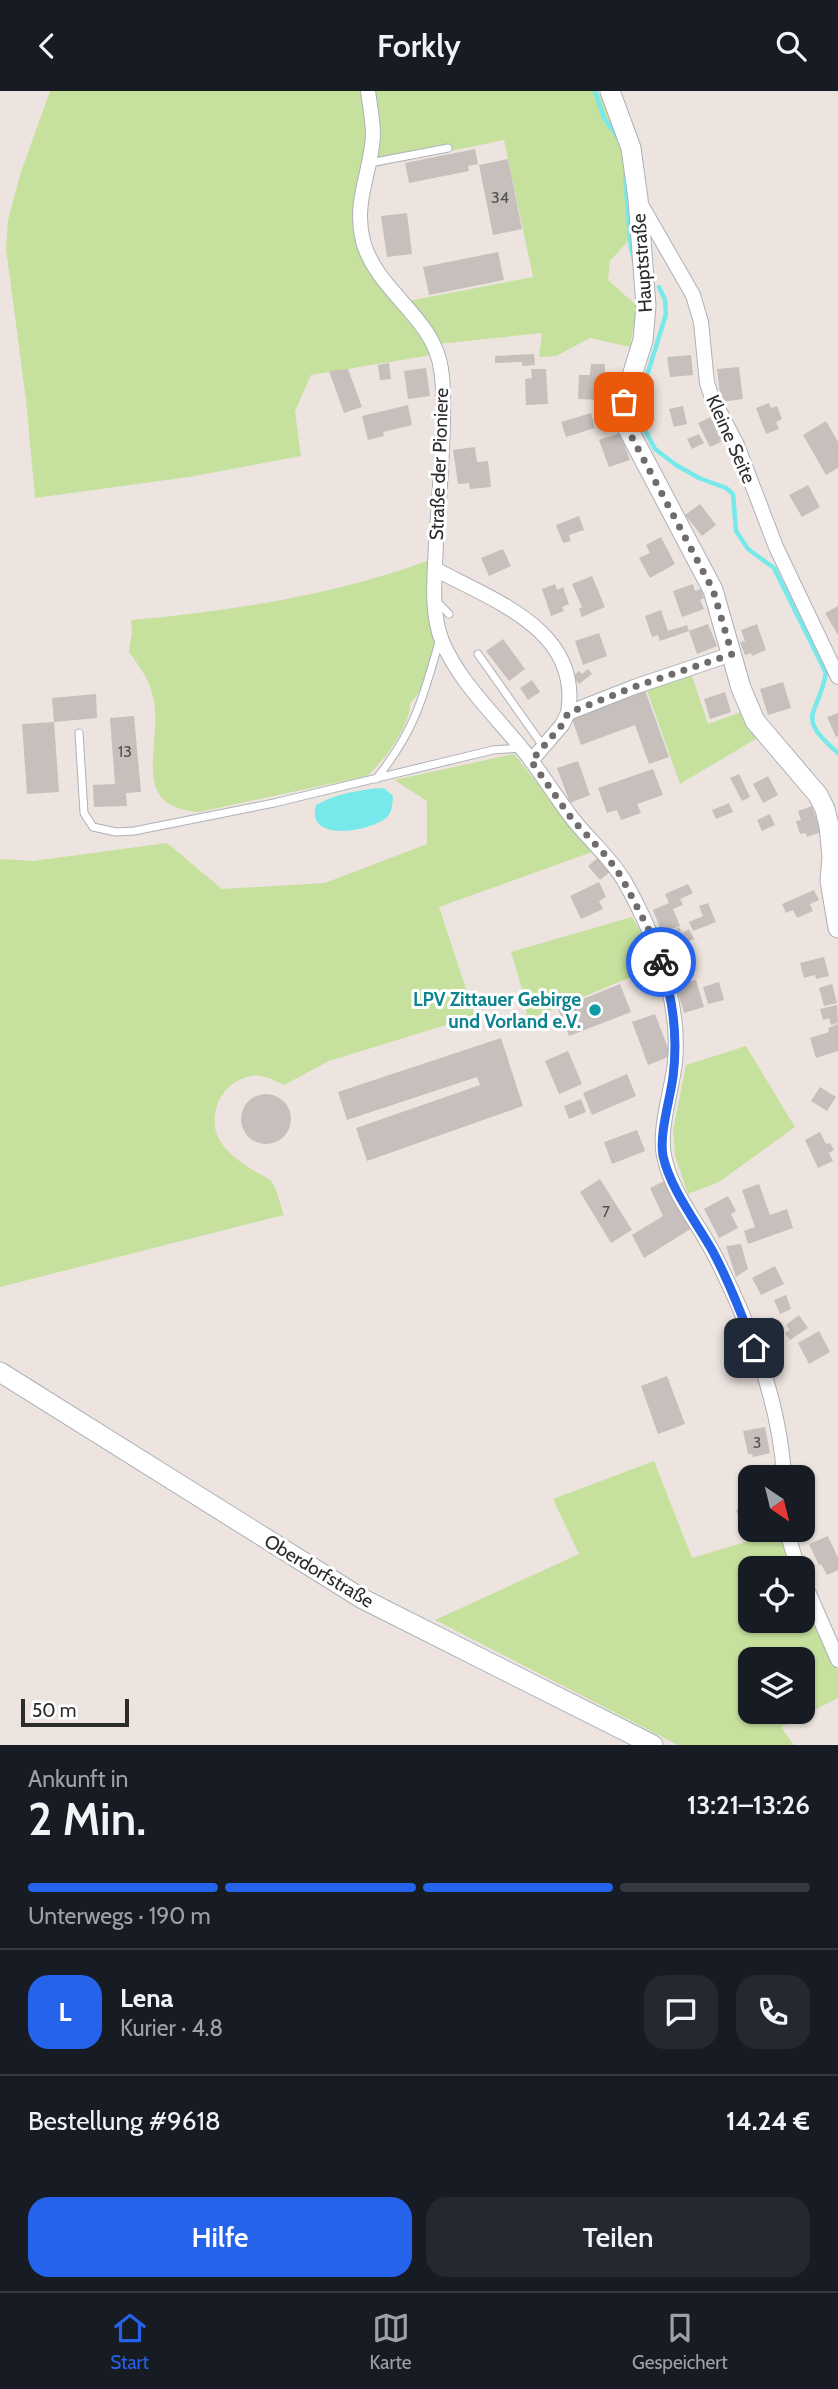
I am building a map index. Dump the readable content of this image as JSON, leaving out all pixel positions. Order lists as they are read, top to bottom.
{
  "streets": {
    "street": [
      "Hauptstraße",
      "Kleine Seite",
      "Straße der Pioniere",
      "Oberdorfstraße"
    ]
  },
  "crossings": [
    ["Hauptstraße", "Kleine Seite"]
  ],
  "places": ["LPV Zittauer Gebirge und Vorland e.V."],
  "house_numbers": [
    "34",
    "13",
    "7",
    "3"
  ],
  "scale_bar": "50 m",
  "north": "bottom right",
  "page": {
    "header": "Forkly",
    "scale": "50 m",
    "heading": ["2 Min.", "Ankunft in", "13:21–13:26"],
    "panel": [
      "Lena",
      "Kurier · 4.8",
      "Bestellung #9618",
      "14.24 €"
    ],
    "bar": "Unterwegs · 190 m",
    "round": "L",
    "buttons": ["Hilfe", "Teilen"],
    "tabs": ["Start", "Karte", "Gespeichert"]
  }
}
